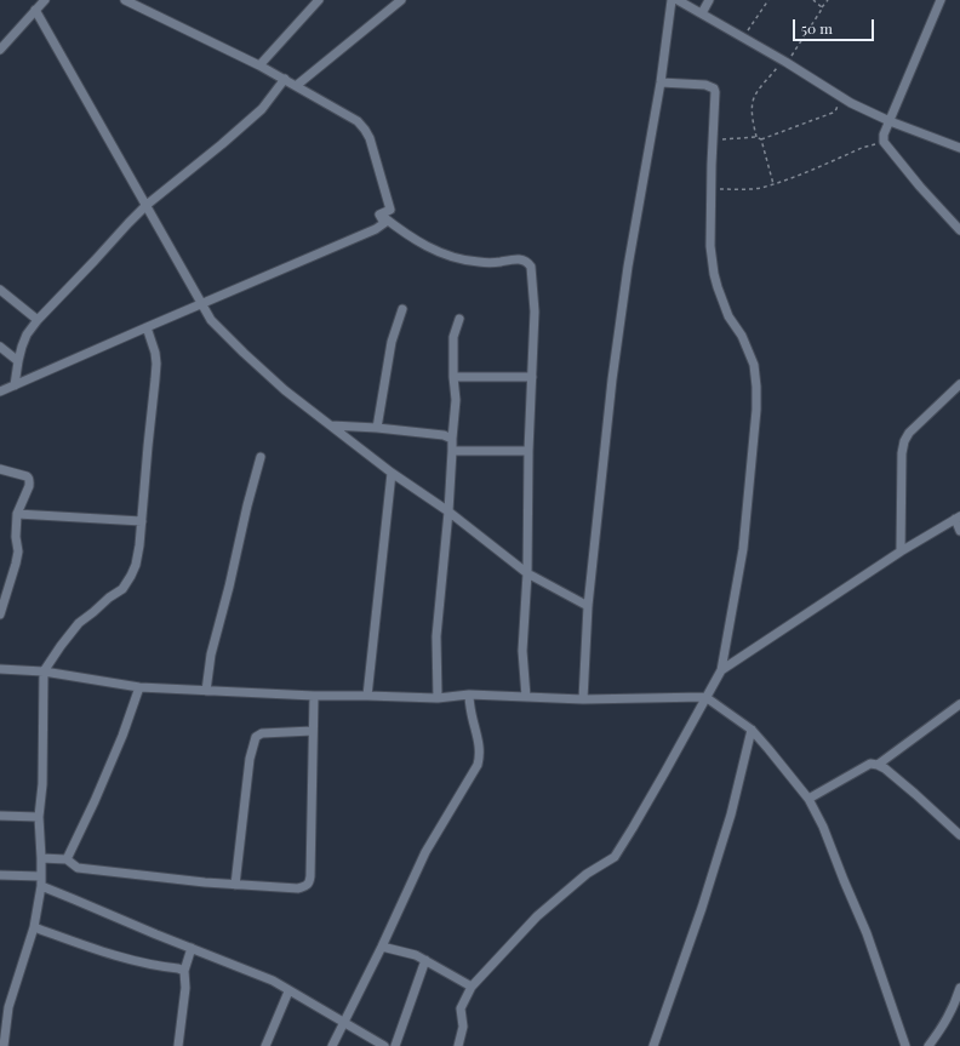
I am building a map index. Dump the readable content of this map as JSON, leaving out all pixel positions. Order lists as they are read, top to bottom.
{
  "scale_bar": "50 m"
}
